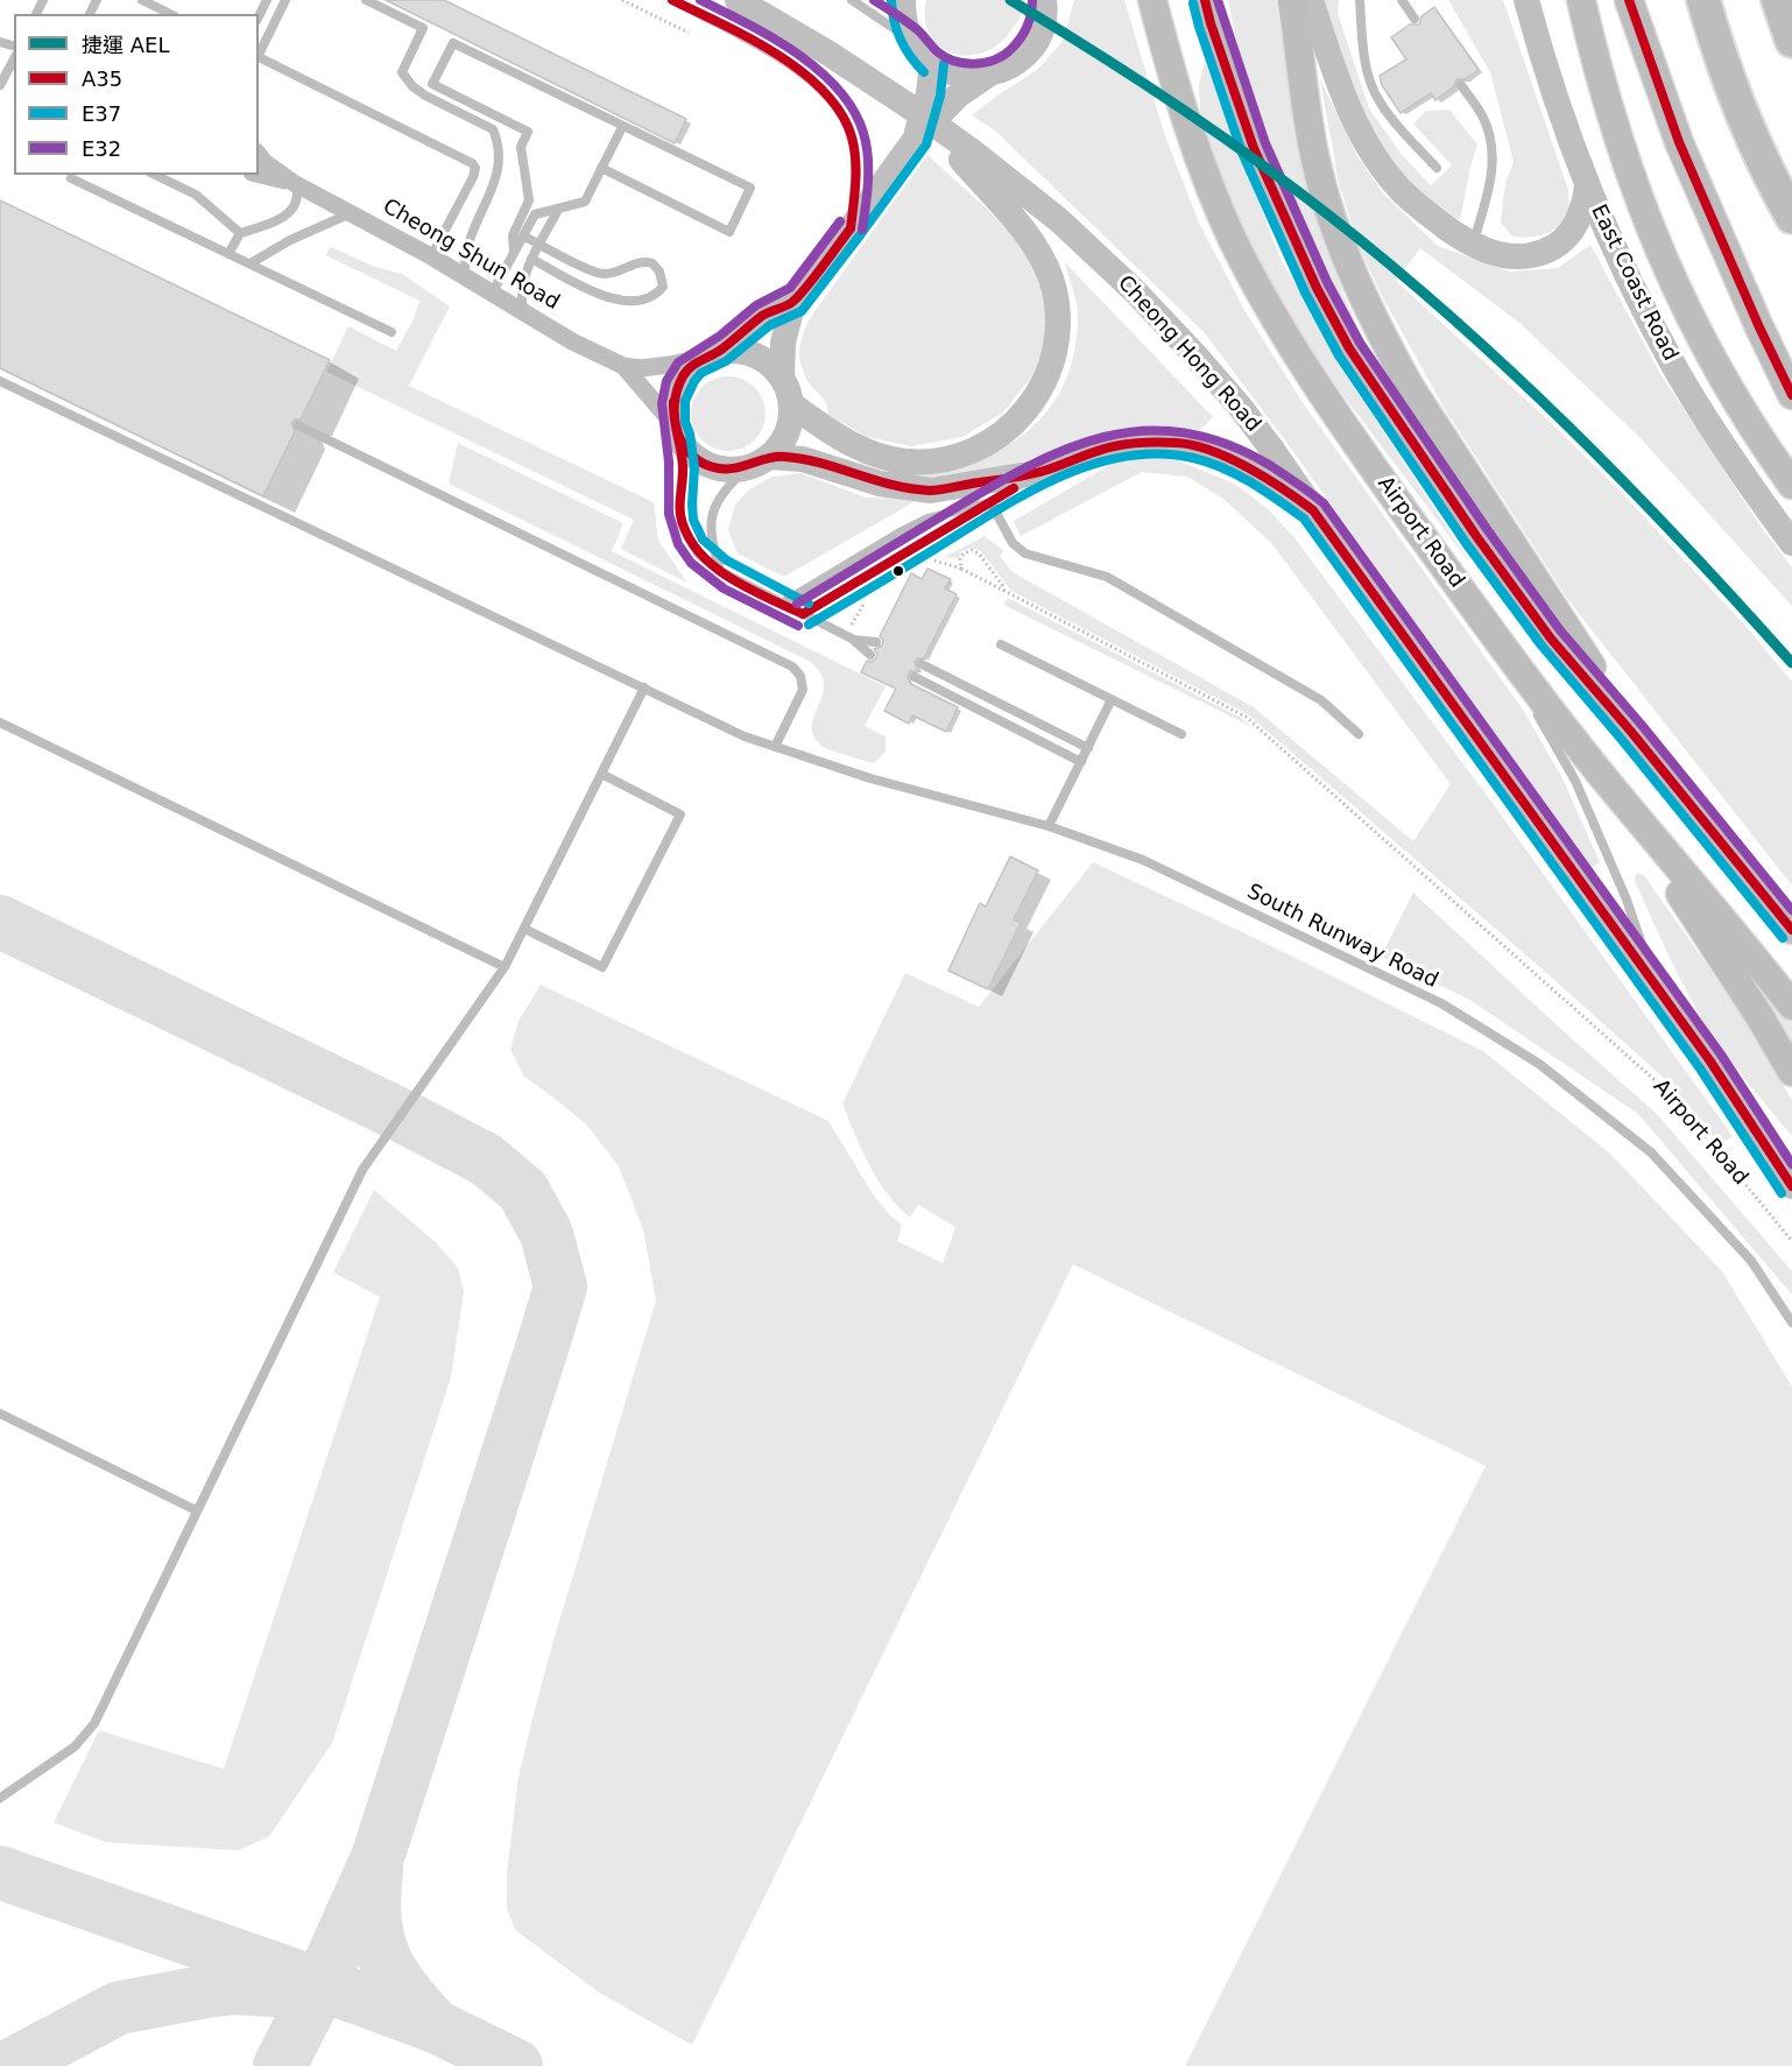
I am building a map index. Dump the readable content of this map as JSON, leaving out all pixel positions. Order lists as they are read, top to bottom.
{
  "streets": {
    "main road": ["Airport Road"],
    "street": ["Cheong Shun Road", "East Coast Road", "Cheong Hong Road"],
    "lane": ["South Runway Road"]
  },
  "crossings": [
    ["Cheong Hong Road", "Airport Road"]
  ],
  "lines": [
    "metro line AEL",
    "transit line A35",
    "transit line E37",
    "transit line E32"
  ],
  "legend": [
    "捷運 AEL",
    "A35",
    "E37",
    "E32"
  ]
}
